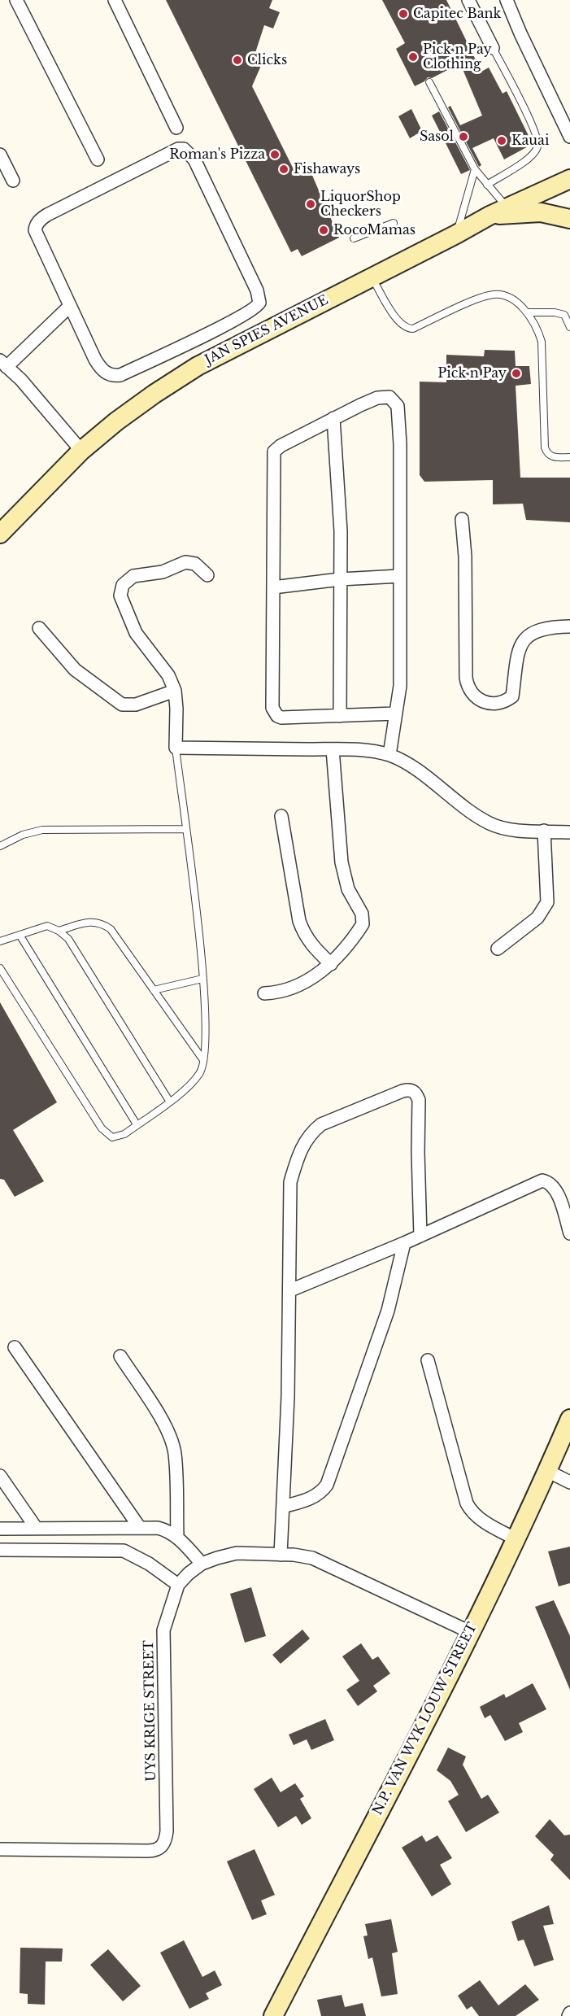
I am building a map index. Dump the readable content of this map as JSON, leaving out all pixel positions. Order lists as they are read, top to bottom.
{
  "streets": {
    "street": ["JAN SPIES AVENUE", "UYS KRIGE STREET", "N.P. VAN WYK LOUW STREET"]
  },
  "crossings": [
    ["UYS KRIGE STREET", "N.P. VAN WYK LOUW STREET"]
  ],
  "places": [
    "Capitec Bank",
    "Pick n Pay Clothing",
    "Clicks",
    "Sasol",
    "Kauai",
    "Roman's Pizza",
    "Fishaways",
    "LiquorShop Checkers",
    "RocoMamas",
    "Pick n Pay"
  ]
}
